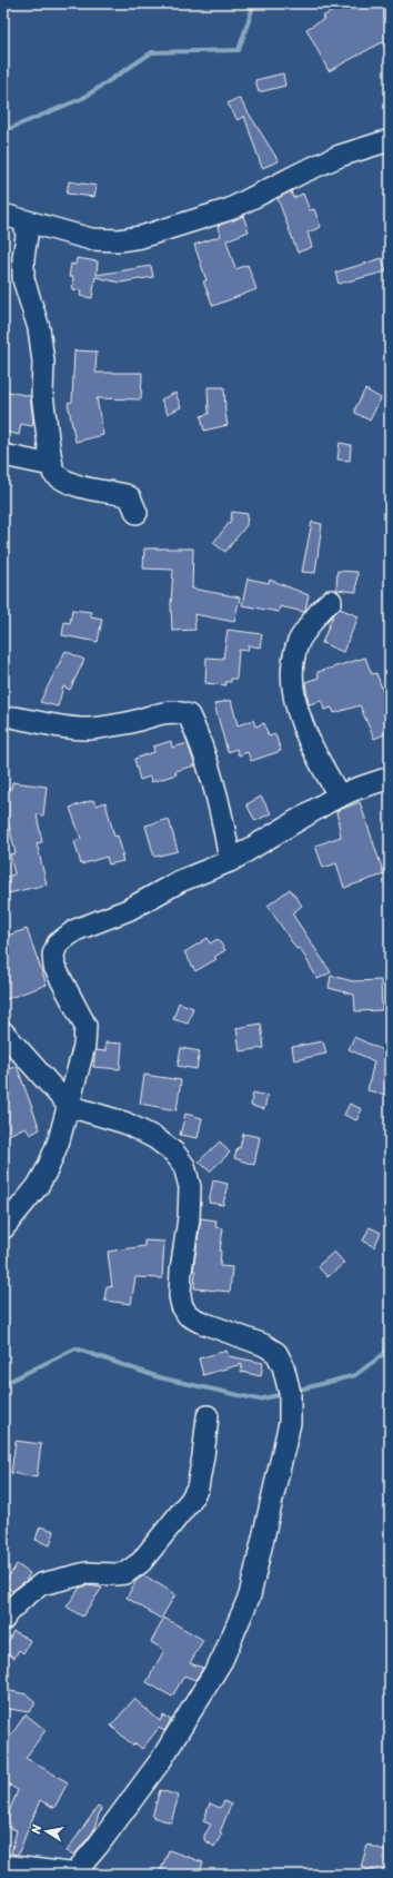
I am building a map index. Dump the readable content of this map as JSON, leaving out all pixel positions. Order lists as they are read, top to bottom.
{
  "north": "left"
}
